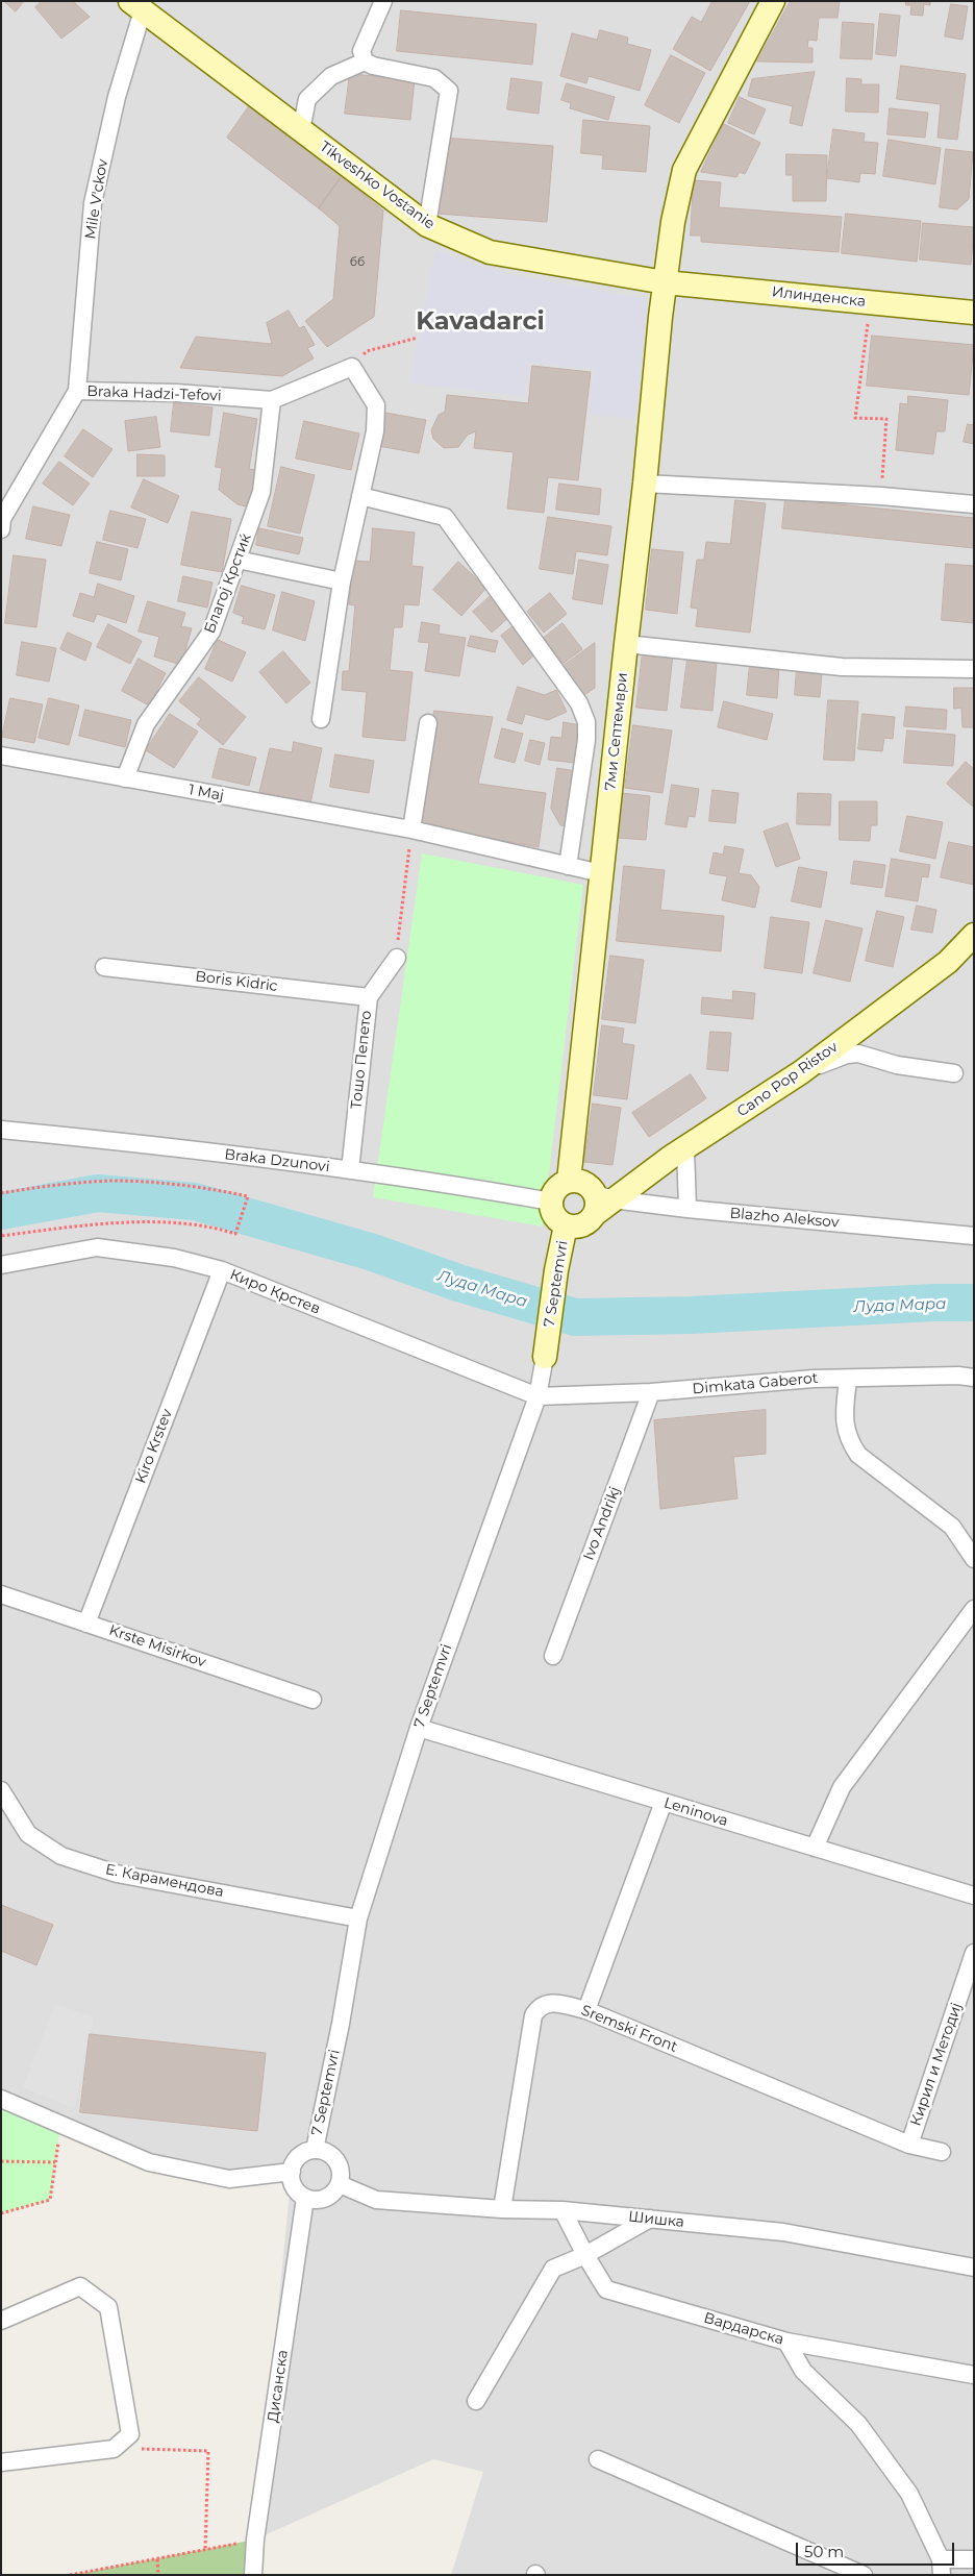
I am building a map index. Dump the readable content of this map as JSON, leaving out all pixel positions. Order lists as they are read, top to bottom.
{
  "streets": {
    "street": [
      "Tikveshko Vostanie",
      "Mile V'ckov",
      "Илинденска",
      "Braka Hadzi-Tefovi",
      "Благој Крстиќ",
      "7ми Септември",
      "1 Maj",
      "Boris Kidric",
      "Тошо Пепето",
      "Cano Pop Ristov",
      "Braka Dzunovi",
      "Blazho Aleksov",
      "7 Septemvri",
      "Киро Крстев",
      "Dimkata Gaberot",
      "Kiro Krstev",
      "Ivo Andrikj",
      "Krste Misirkov",
      "Leninova",
      "Е. Карамендова",
      "Sremski Front",
      "Кирил и Методиј",
      "Шишка",
      "Вардарска",
      "Дисанска"
    ]
  },
  "crossings": [
    ["Tikveshko Vostanie", "Mile V'ckov"],
    ["Tikveshko Vostanie", "Илинденска"],
    ["Tikveshko Vostanie", "7ми Септември"],
    ["Mile V'ckov", "Braka Hadzi-Tefovi"],
    ["Илинденска", "7ми Септември"],
    ["Braka Hadzi-Tefovi", "Благој Крстиќ"],
    ["Благој Крстиќ", "1 Maj"],
    ["7ми Септември", "1 Maj"],
    ["7ми Септември", "Cano Pop Ristov"],
    ["7ми Септември", "Braka Dzunovi"],
    ["7ми Септември", "Blazho Aleksov"],
    ["7ми Септември", "7 Septemvri"],
    ["Boris Kidric", "Тошо Пепето"],
    ["Тошо Пепето", "Braka Dzunovi"],
    ["Cano Pop Ristov", "Braka Dzunovi"],
    ["Cano Pop Ristov", "Blazho Aleksov"],
    ["Cano Pop Ristov", "7 Septemvri"],
    ["Braka Dzunovi", "Blazho Aleksov"],
    ["Braka Dzunovi", "7 Septemvri"],
    ["Blazho Aleksov", "7 Septemvri"],
    ["7 Septemvri", "Киро Крстев"],
    ["7 Septemvri", "Dimkata Gaberot"],
    ["7 Septemvri", "Leninova"],
    ["7 Septemvri", "Е. Карамендова"],
    ["7 Septemvri", "Шишка"],
    ["7 Septemvri", "Дисанска"],
    ["Киро Крстев", "Dimkata Gaberot"],
    ["Киро Крстев", "Kiro Krstev"],
    ["Dimkata Gaberot", "Ivo Andrikj"],
    ["Kiro Krstev", "Krste Misirkov"],
    ["Sremski Front", "Кирил и Методиј"],
    ["Sremski Front", "Шишка"],
    ["Шишка", "Вардарска"],
    ["Шишка", "Дисанска"]
  ],
  "districts": ["Kavadarci"],
  "water": ["Луда Мара"],
  "house_numbers": ["бб"],
  "scale_bar": "50 m"
}
